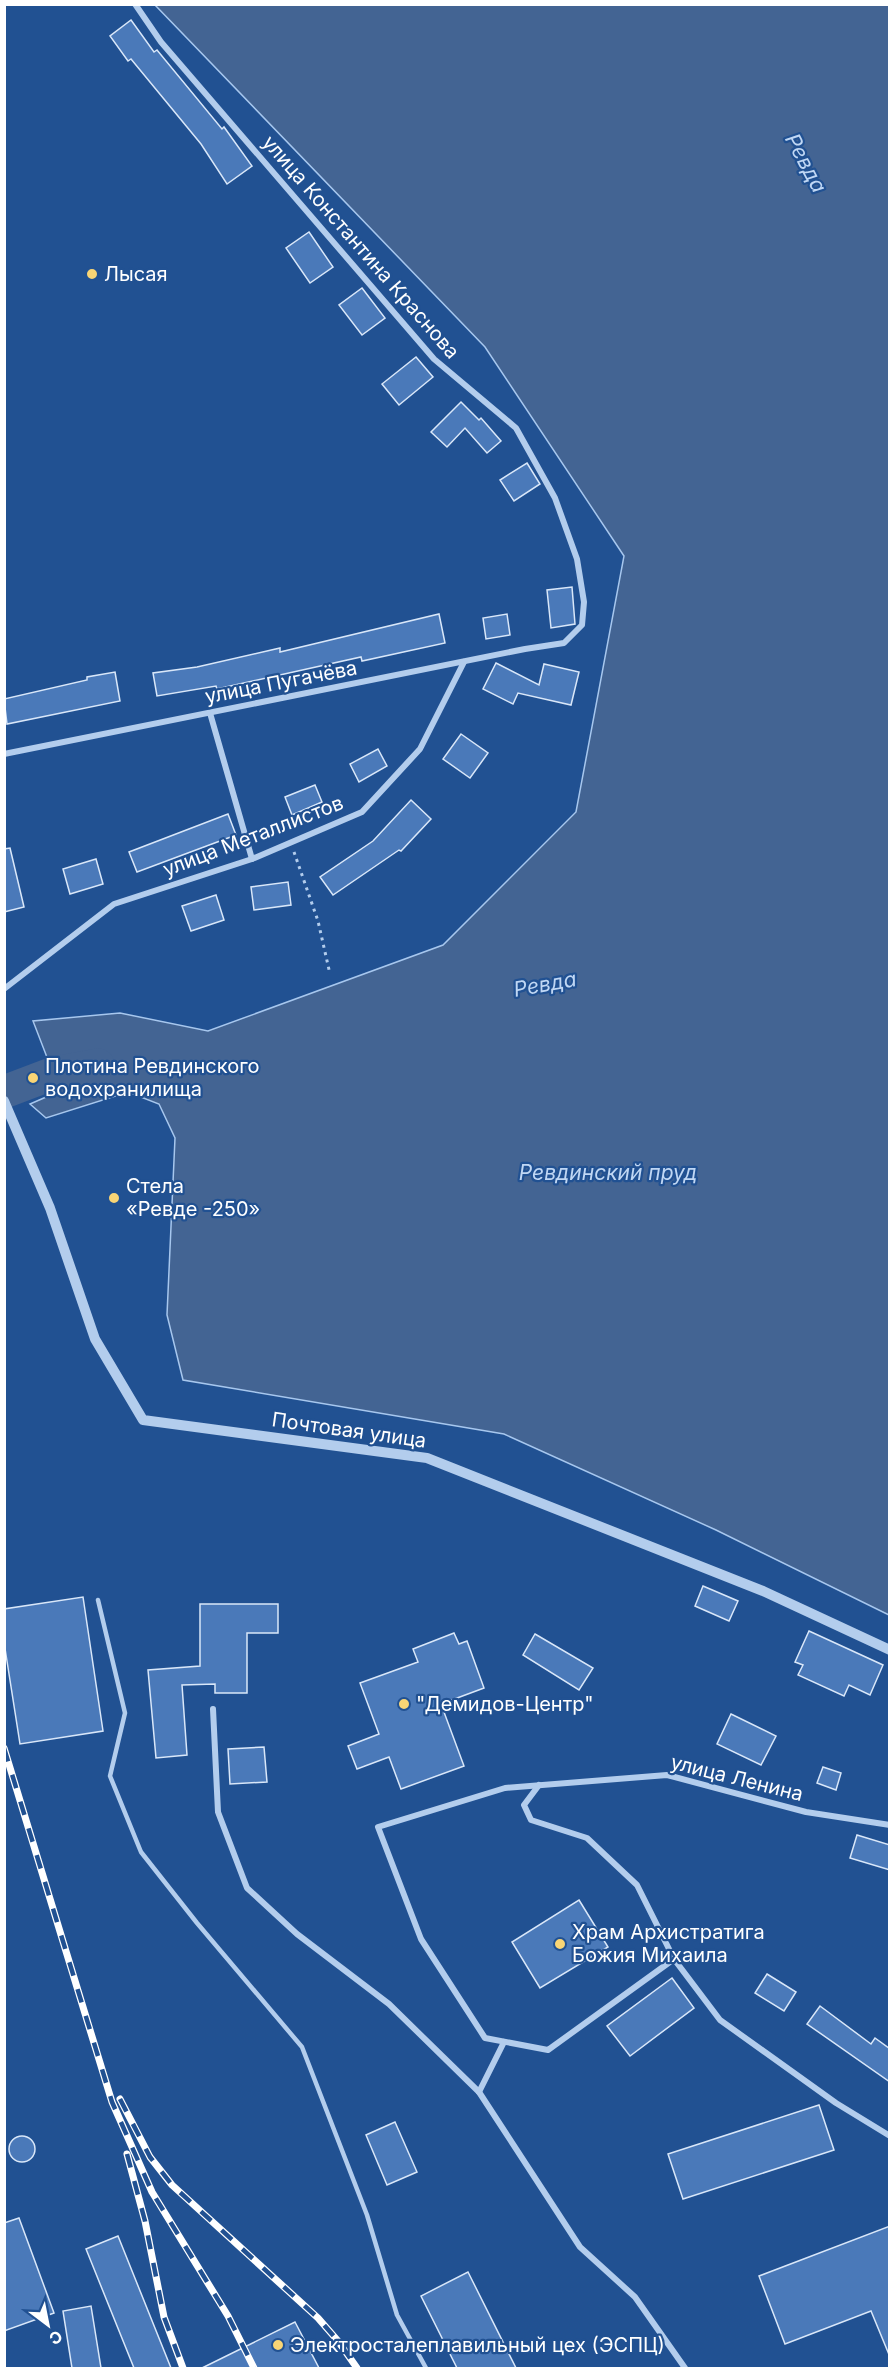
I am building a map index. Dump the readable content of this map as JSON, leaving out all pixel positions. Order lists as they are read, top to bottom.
{
  "streets": {
    "street": [
      "улица Константина Краснова",
      "улица Пугачёва",
      "улица Металлистов",
      "Почтовая улица",
      "улица Ленина"
    ]
  },
  "crossings": [
    ["улица Константина Краснова", "улица Пугачёва"],
    ["улица Пугачёва", "улица Металлистов"]
  ],
  "water": ["Ревда", "Ревдинский пруд"],
  "places": [
    "Лысая",
    "Плотина Ревдинского водохранилища",
    "Стела «Ревде -250»",
    "\"Демидов-Центр\"",
    "Храм Архистратига Божия Михаила",
    "Электросталеплавильный цех (ЭСПЦ)"
  ],
  "north": "bottom right"
}
